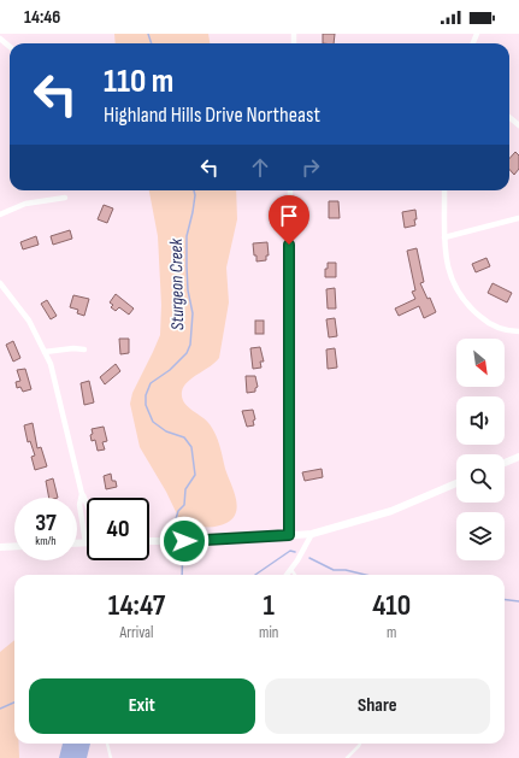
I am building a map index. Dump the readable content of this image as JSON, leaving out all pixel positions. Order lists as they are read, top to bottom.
{
  "water": ["Sturgeon Creek"],
  "north": "bottom right",
  "page": {
    "status": "14:46",
    "turn": ["110 m", "Highland Hills Drive Northeast"],
    "speed": "37 km/h",
    "limit": "40",
    "eta": [
      "14:47",
      "Arrival",
      "1",
      "min",
      "410",
      "m"
    ],
    "buttons": ["Exit", "Share"]
  }
}
